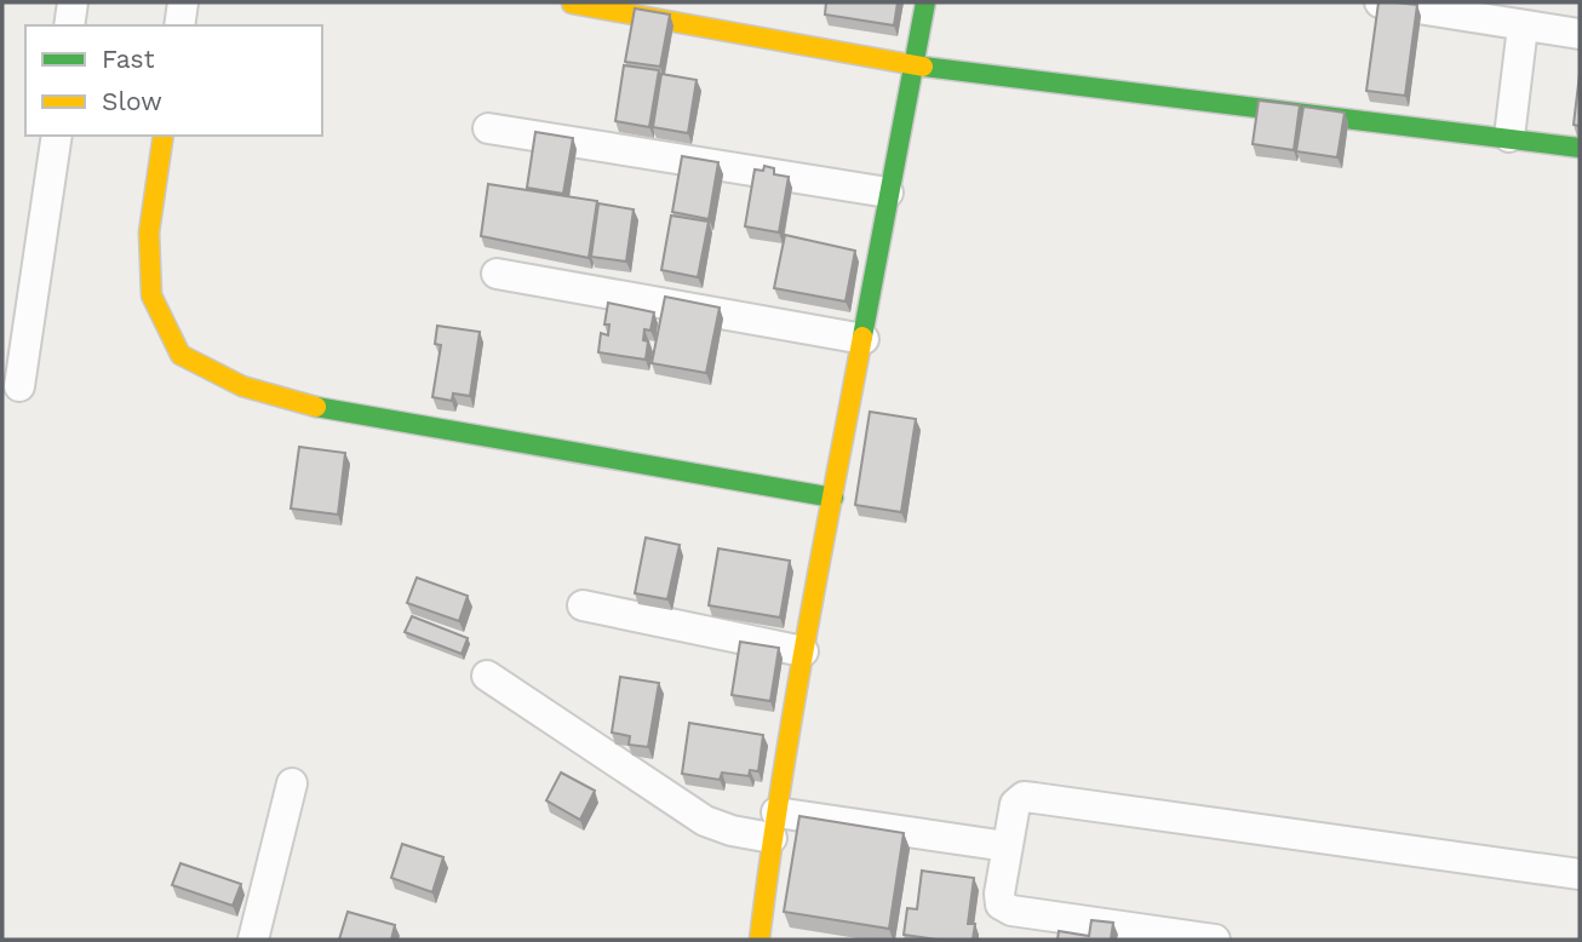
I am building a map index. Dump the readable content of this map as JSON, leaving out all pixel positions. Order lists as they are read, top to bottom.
{
  "legend": ["Fast", "Slow"]
}
